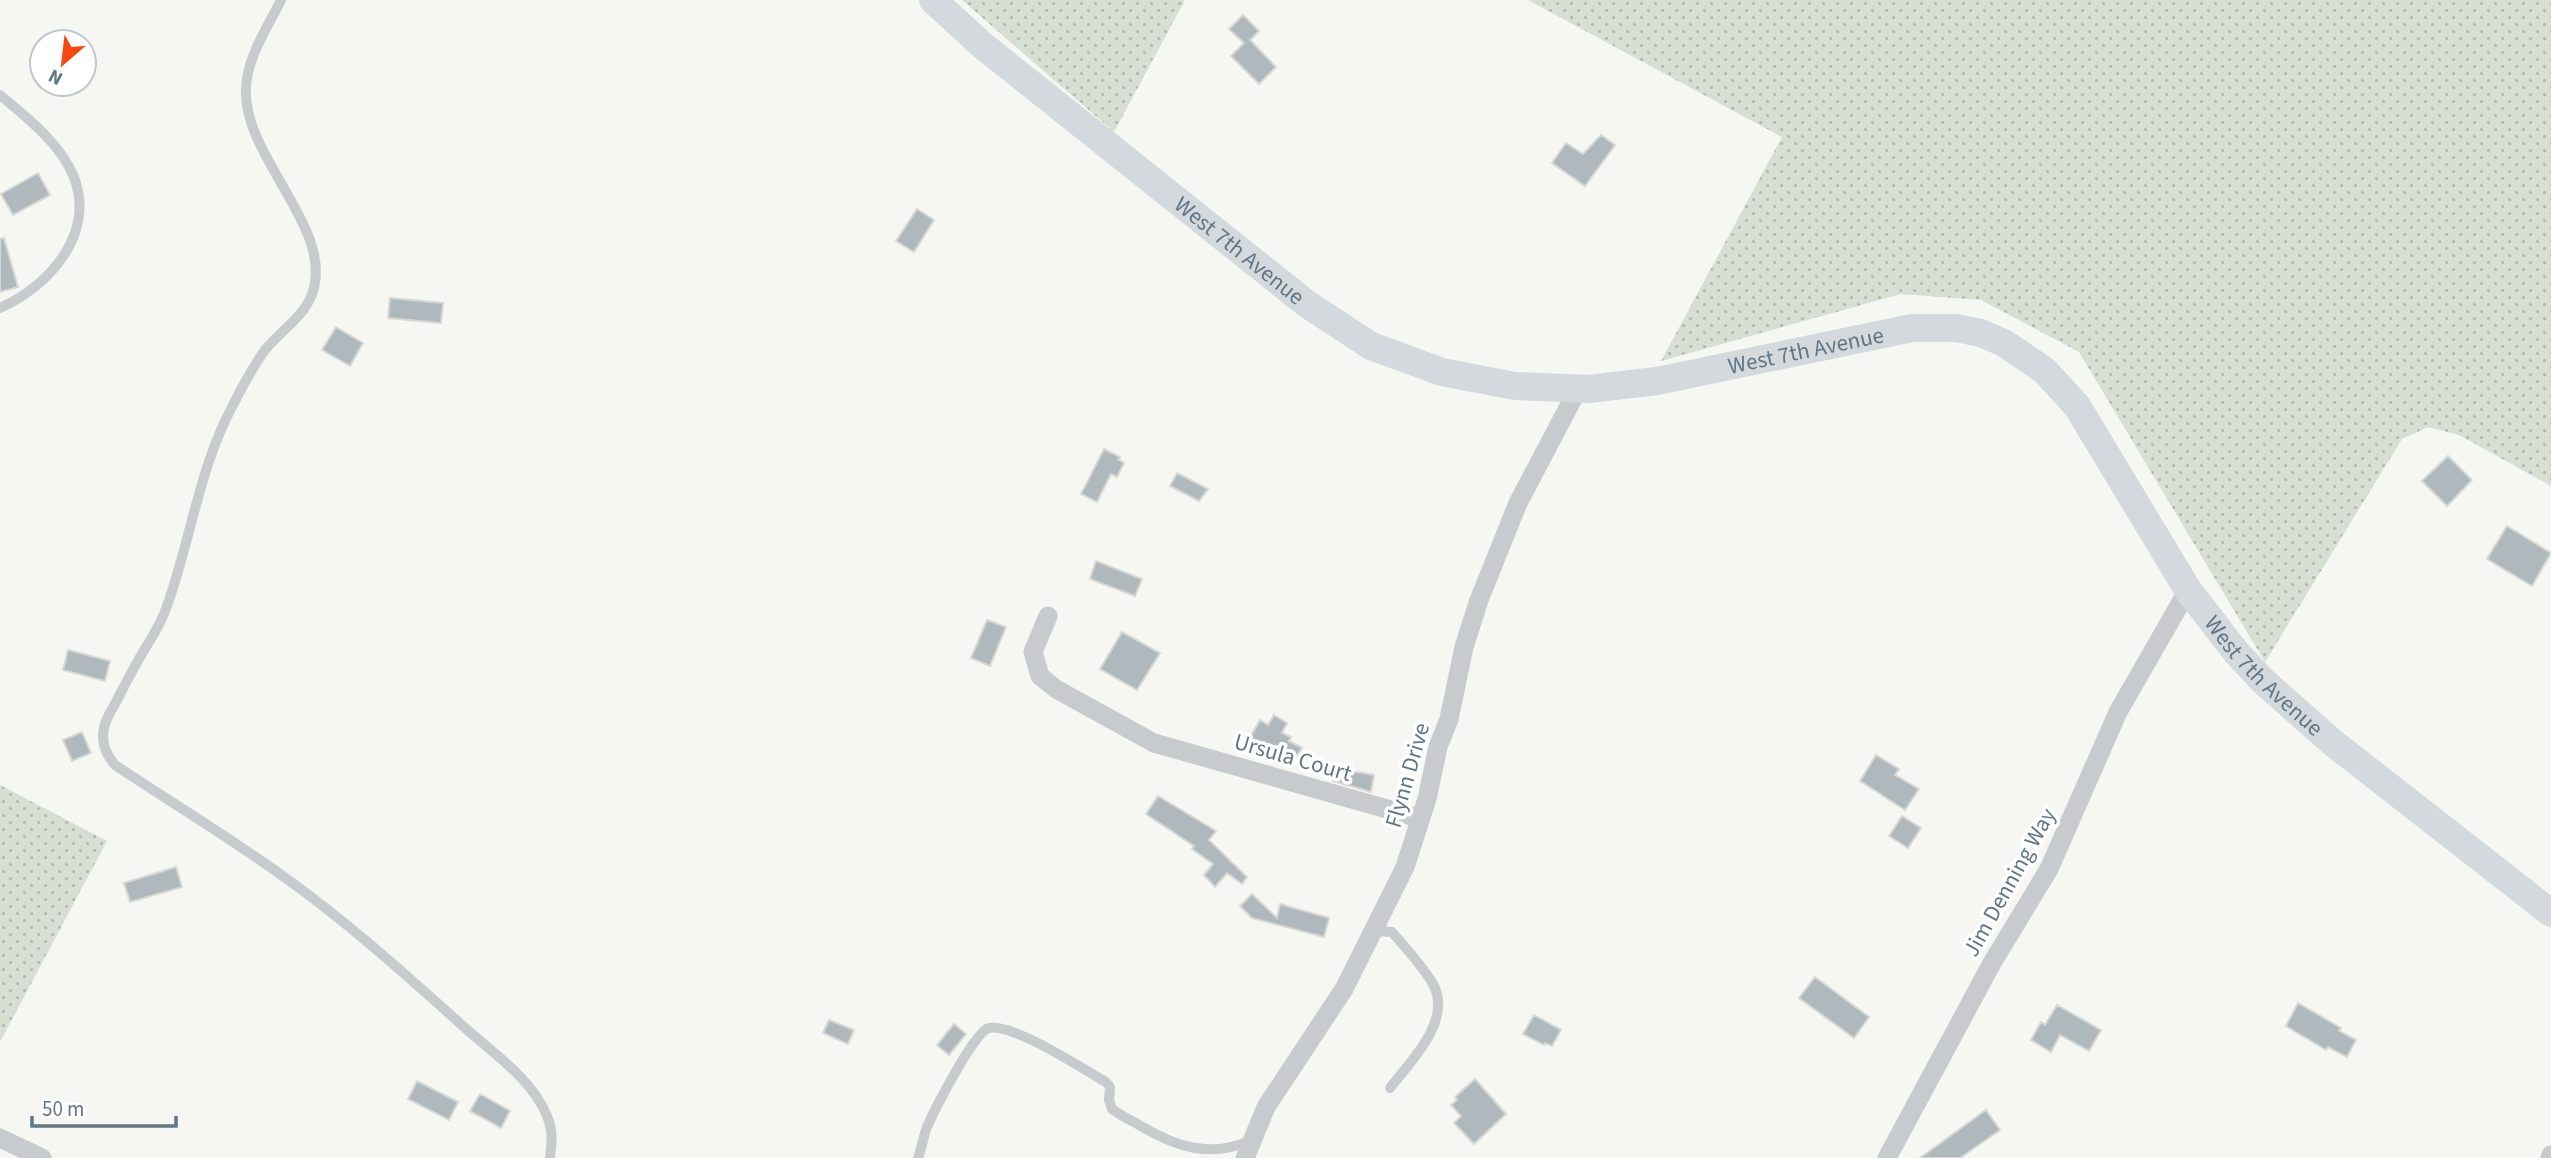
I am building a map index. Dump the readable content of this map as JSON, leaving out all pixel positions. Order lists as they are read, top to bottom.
{
  "streets": {
    "main road": ["West 7th Avenue"],
    "street": ["Ursula Court", "Flynn Drive", "Jim Denning Way"]
  },
  "crossings": [
    ["West 7th Avenue", "Flynn Drive"],
    ["West 7th Avenue", "Jim Denning Way"],
    ["Ursula Court", "Flynn Drive"]
  ],
  "scale_bar": "50 m",
  "north": "bottom left"
}
